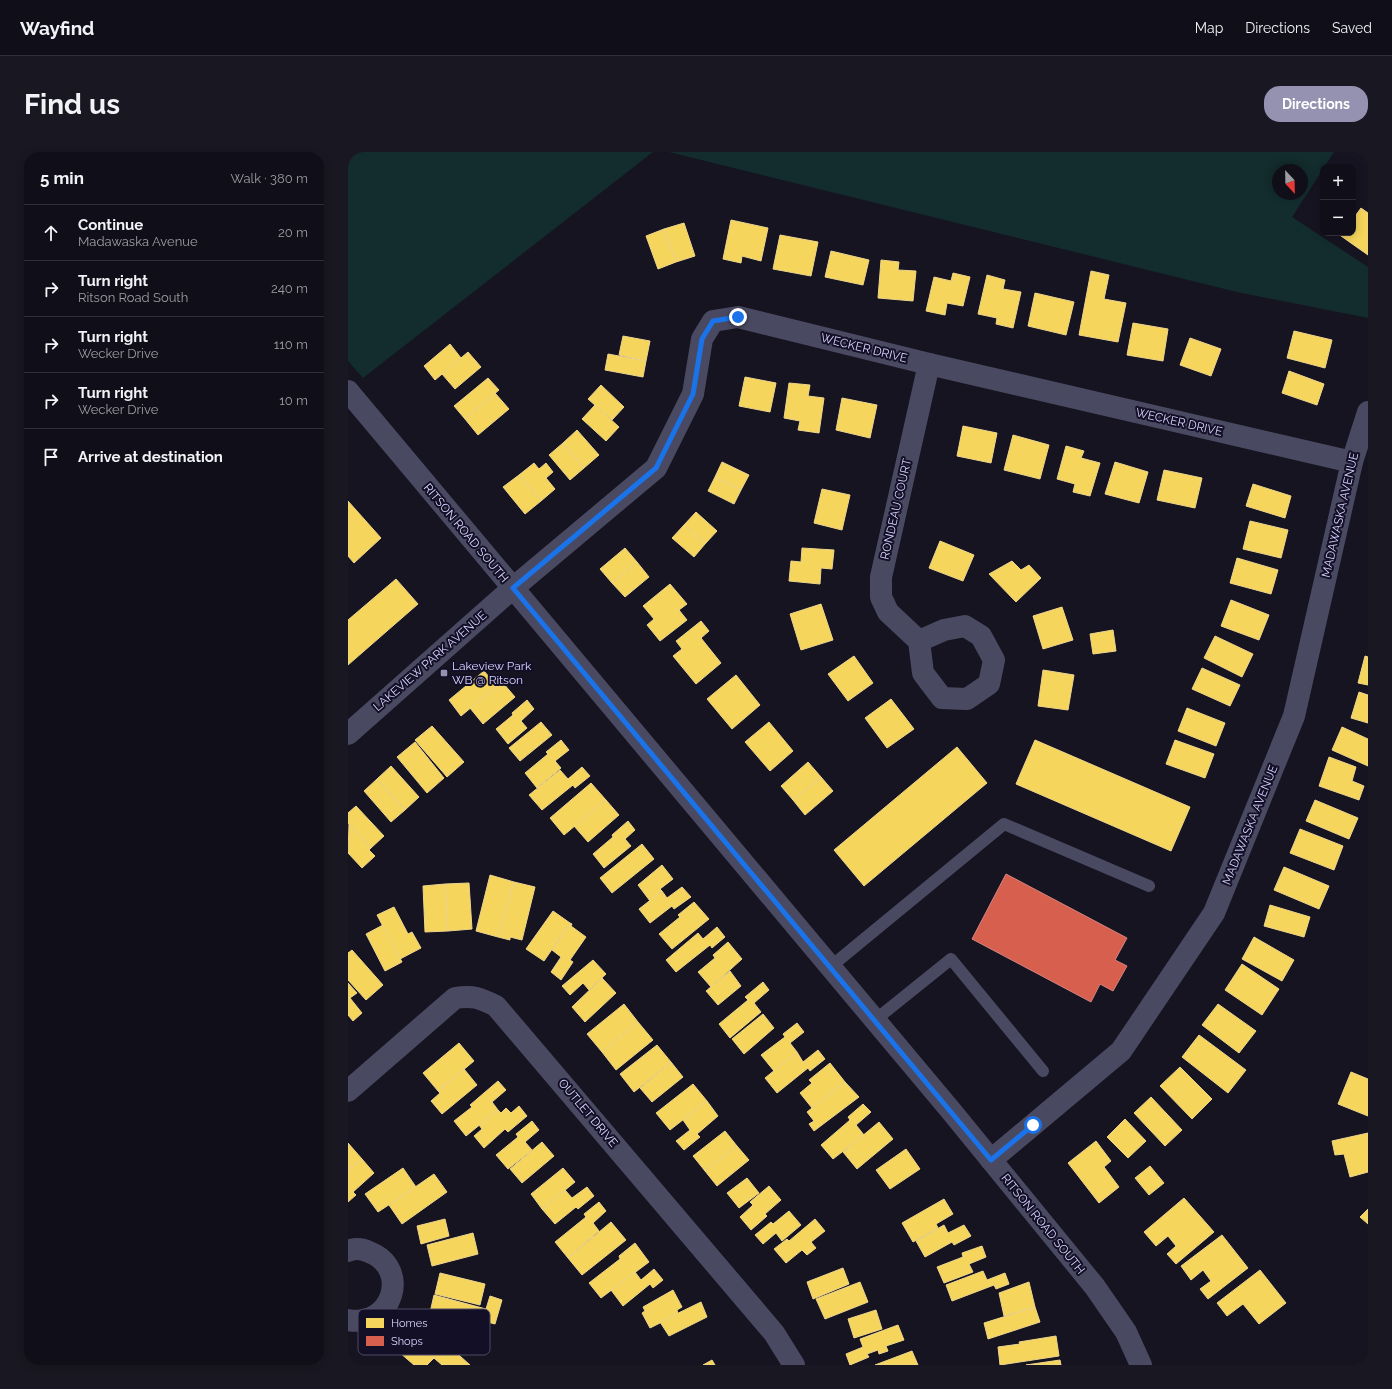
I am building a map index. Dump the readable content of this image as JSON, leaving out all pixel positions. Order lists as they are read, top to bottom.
{
  "streets": {
    "street": [
      "WECKER DRIVE",
      "RONDEAU COURT",
      "MADAWASKA AVENUE",
      "RITSON ROAD SOUTH",
      "LAKEVIEW PARK AVENUE",
      "OUTLET DRIVE"
    ]
  },
  "crossings": [
    ["WECKER DRIVE", "RONDEAU COURT"],
    ["WECKER DRIVE", "MADAWASKA AVENUE"],
    ["WECKER DRIVE", "RITSON ROAD SOUTH"],
    ["WECKER DRIVE", "LAKEVIEW PARK AVENUE"],
    ["MADAWASKA AVENUE", "RITSON ROAD SOUTH"],
    ["RITSON ROAD SOUTH", "LAKEVIEW PARK AVENUE"]
  ],
  "places": {
    "transit": ["Lakeview Park WB @ Ritson"]
  },
  "legend": ["Homes", "Shops"],
  "north": "bottom",
  "page": {
    "header": "Wayfind",
    "nav": ["Map", "Directions", "Saved"],
    "buttons": "Directions",
    "title": "Find us",
    "heading": ["5 min", "Walk · 380 m"],
    "map_buttons": ["+", "−"],
    "list": [
      ["Continue", "Madawaska Avenue", "20 m"],
      ["Turn right", "Ritson Road South", "240 m"],
      ["Turn right", "Wecker Drive", "110 m"],
      ["Turn right", "Wecker Drive", "10 m"],
      "Arrive at destination"
    ]
  }
}
